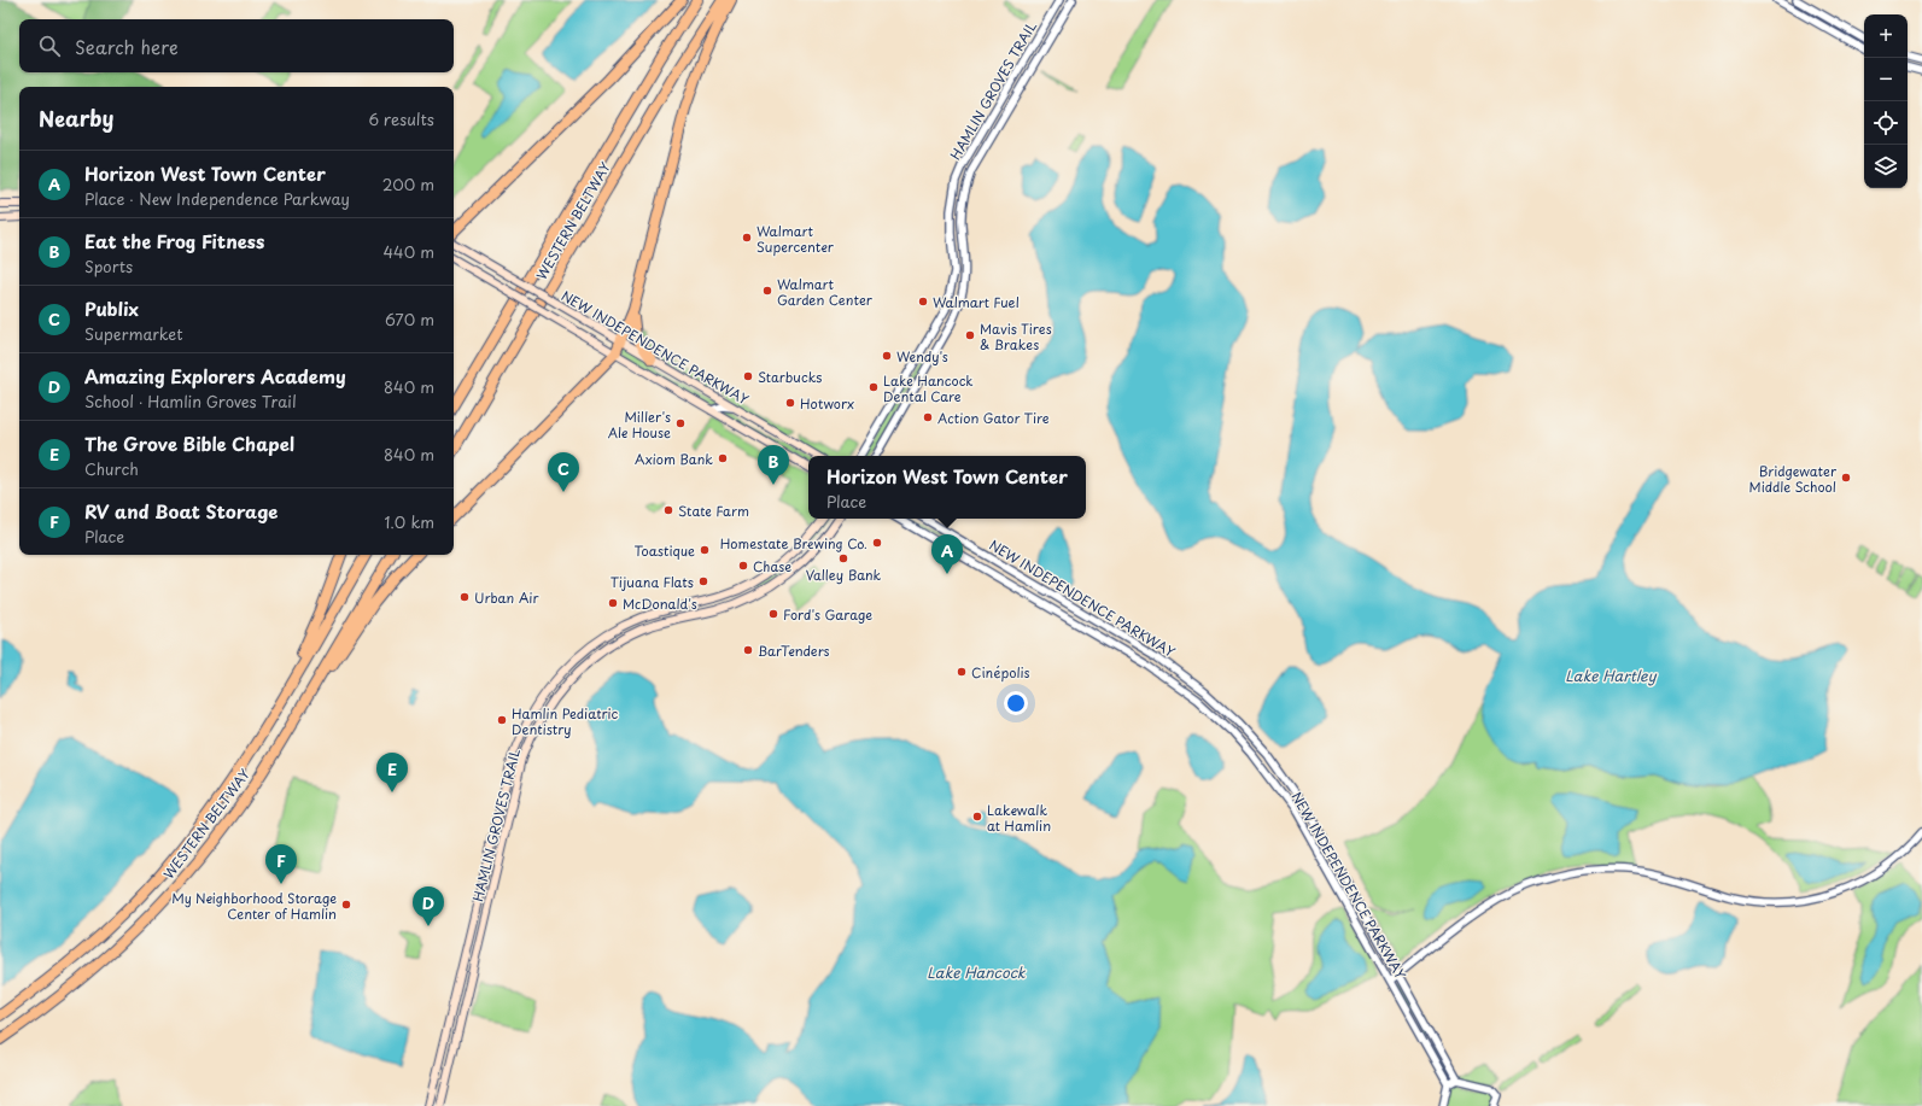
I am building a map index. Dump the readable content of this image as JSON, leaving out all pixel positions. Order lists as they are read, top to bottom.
{
  "streets": {
    "highway": ["WESTERN BELTWAY"],
    "main road": ["HAMLIN GROVES TRAIL", "NEW INDEPENDENCE PARKWAY"]
  },
  "water": ["Lake Hartley", "Lake Hancock"],
  "places": [
    "Walmart Supercenter",
    "Walmart Garden Center",
    "Walmart Fuel",
    "Mavis Tires & Brakes",
    "Wendy's",
    "Starbucks",
    "Lake Hancock Dental Care",
    "Hotworx",
    "Action Gator Tire",
    "Miller's Ale House",
    "Axiom Bank",
    "Bridgewater Middle School",
    "State Farm",
    "Homestate Brewing Co.",
    "Toastique",
    "Valley Bank",
    "Chase",
    "Tijuana Flats",
    "Urban Air",
    "McDonald's",
    "Ford's Garage",
    "BarTenders",
    "Cinépolis",
    "Hamlin Pediatric Dentistry",
    "Lakewalk at Hamlin",
    "My Neighborhood Storage Center of Hamlin"
  ],
  "page": {
    "map_buttons": ["+", "−"],
    "search": "Search here",
    "heading": ["Nearby", "6 results"],
    "list": [
      {
        "mark": "A",
        "name": "Horizon West Town Center",
        "note": "Place · New Independence Parkway",
        "value": "200 m"
      },
      {
        "mark": "B",
        "name": "Eat the Frog Fitness",
        "note": "Sports",
        "value": "440 m"
      },
      {
        "mark": "C",
        "name": "Publix",
        "note": "Supermarket",
        "value": "670 m"
      },
      {
        "mark": "D",
        "name": "Amazing Explorers Academy",
        "note": "School · Hamlin Groves Trail",
        "value": "840 m"
      },
      {
        "mark": "E",
        "name": "The Grove Bible Chapel",
        "note": "Church",
        "value": "840 m"
      },
      {
        "mark": "F",
        "name": "RV and Boat Storage",
        "note": "Place",
        "value": "1.0 km"
      }
    ],
    "pins": [
      "B",
      "C",
      "A",
      "E",
      "F",
      "D"
    ],
    "popup": ["Horizon West Town Center", "Place"]
  }
}
